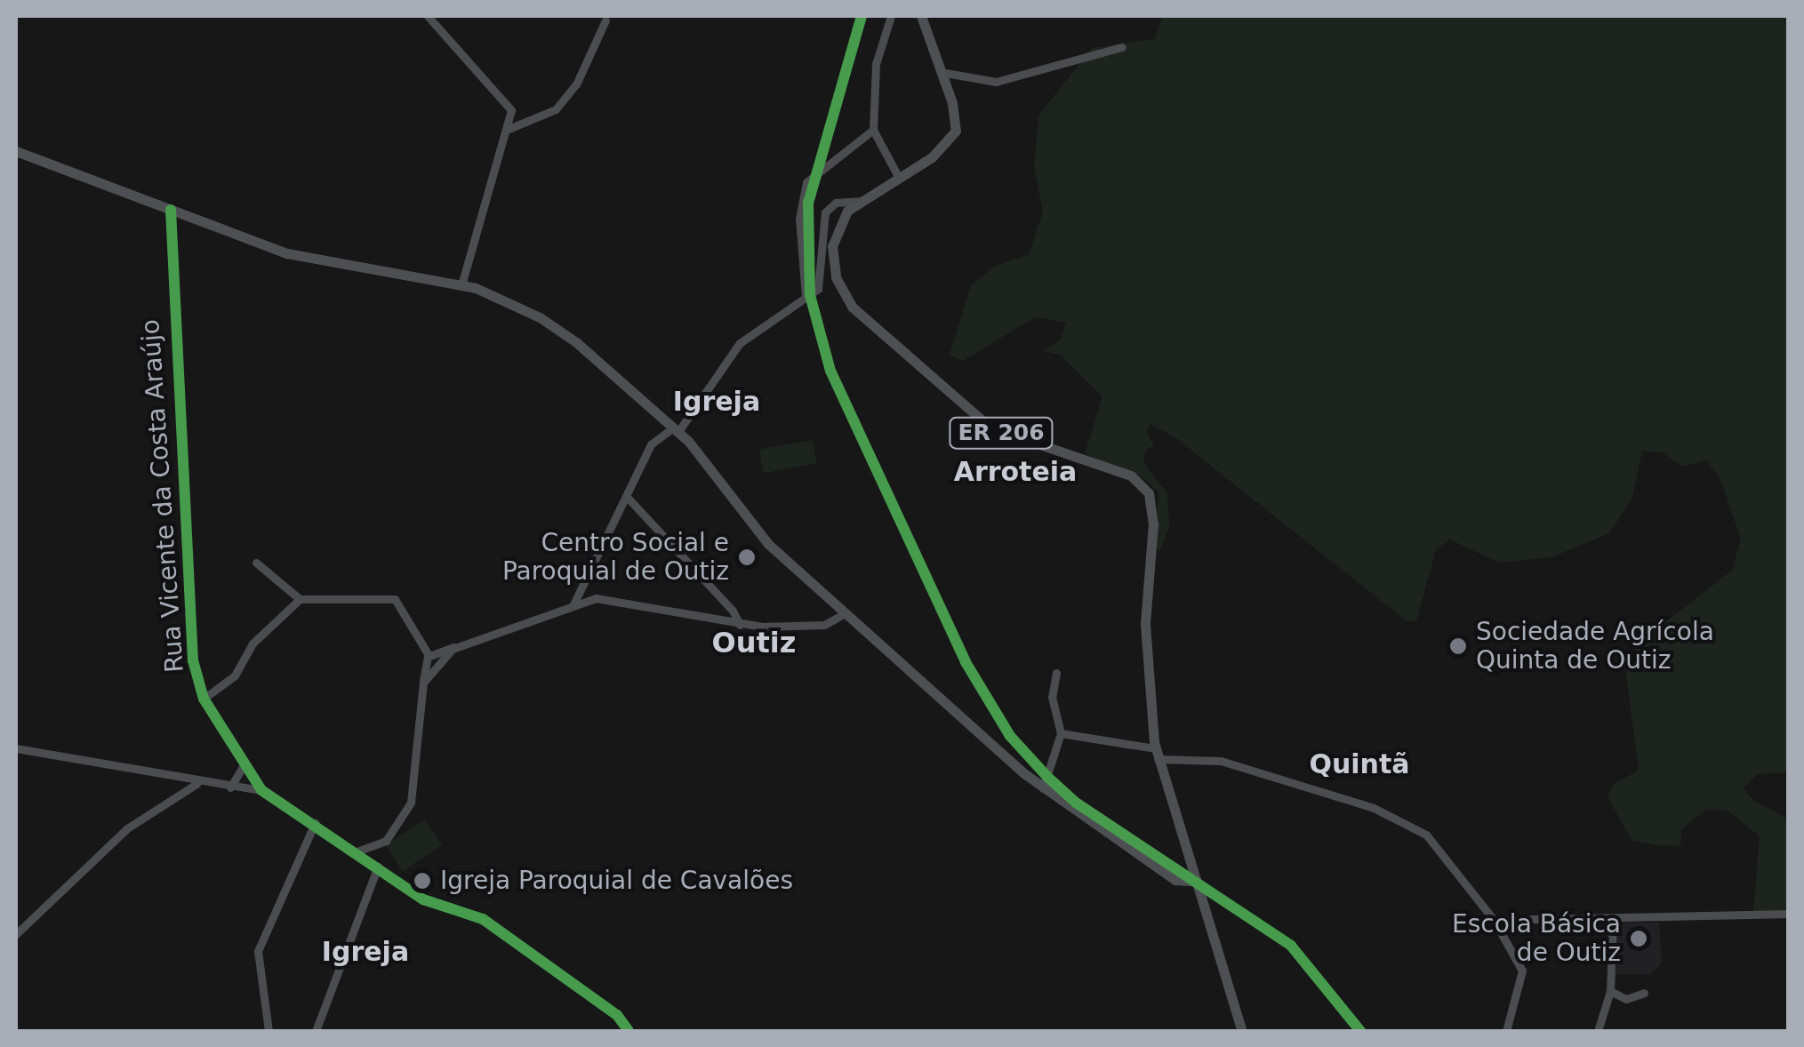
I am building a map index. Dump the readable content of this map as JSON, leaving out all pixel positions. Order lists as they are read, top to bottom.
{
  "streets": {
    "main road": ["ER 206"],
    "street": ["Rua Vicente da Costa Araújo"]
  },
  "districts": [
    "Igreja",
    "Arroteia",
    "Outiz",
    "Quintã",
    "Igreja"
  ],
  "places": [
    "Centro Social e Paroquial de Outiz",
    "Sociedade Agrícola Quinta de Outiz",
    "Igreja Paroquial de Cavalões",
    "Escola Básica de Outiz"
  ]
}
